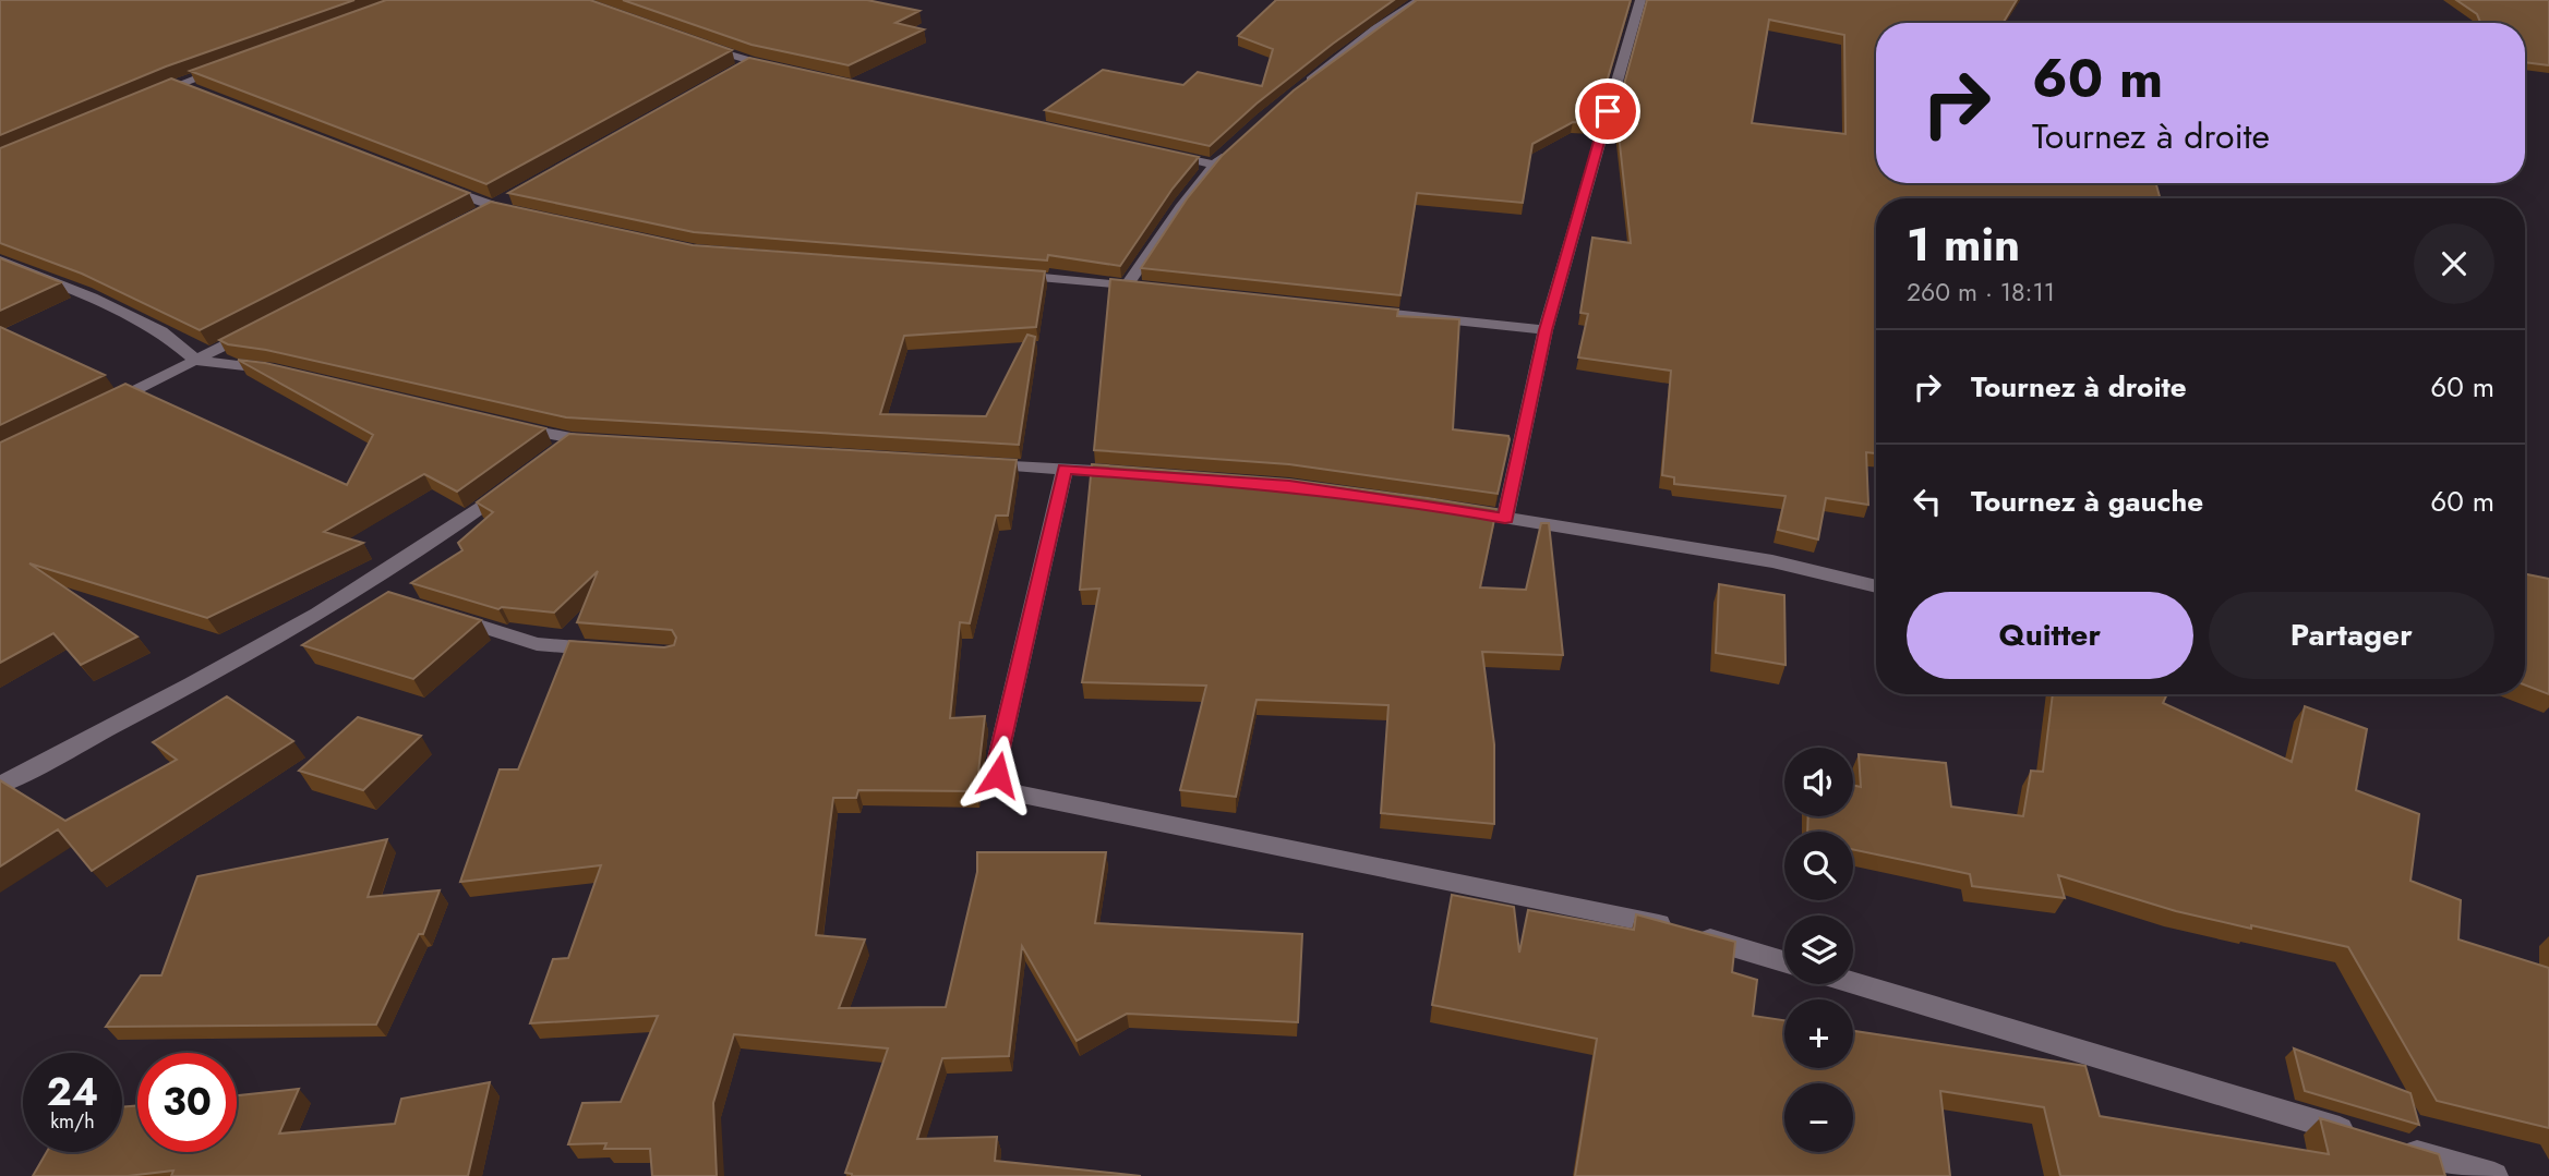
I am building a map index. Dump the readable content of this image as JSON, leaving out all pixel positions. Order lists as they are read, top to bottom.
{
  "page": {
    "turn": ["60 m", "Tournez à droite"],
    "heading": ["1 min", "260 m · 18:11"],
    "list": [
      {
        "name": "Tournez à droite",
        "value": "60 m"
      },
      {
        "name": "Tournez à gauche",
        "value": "60 m"
      }
    ],
    "buttons": ["Quitter", "Partager"],
    "map_buttons": ["+", "−"],
    "speed": "24 km/h",
    "limit": "30"
  }
}
